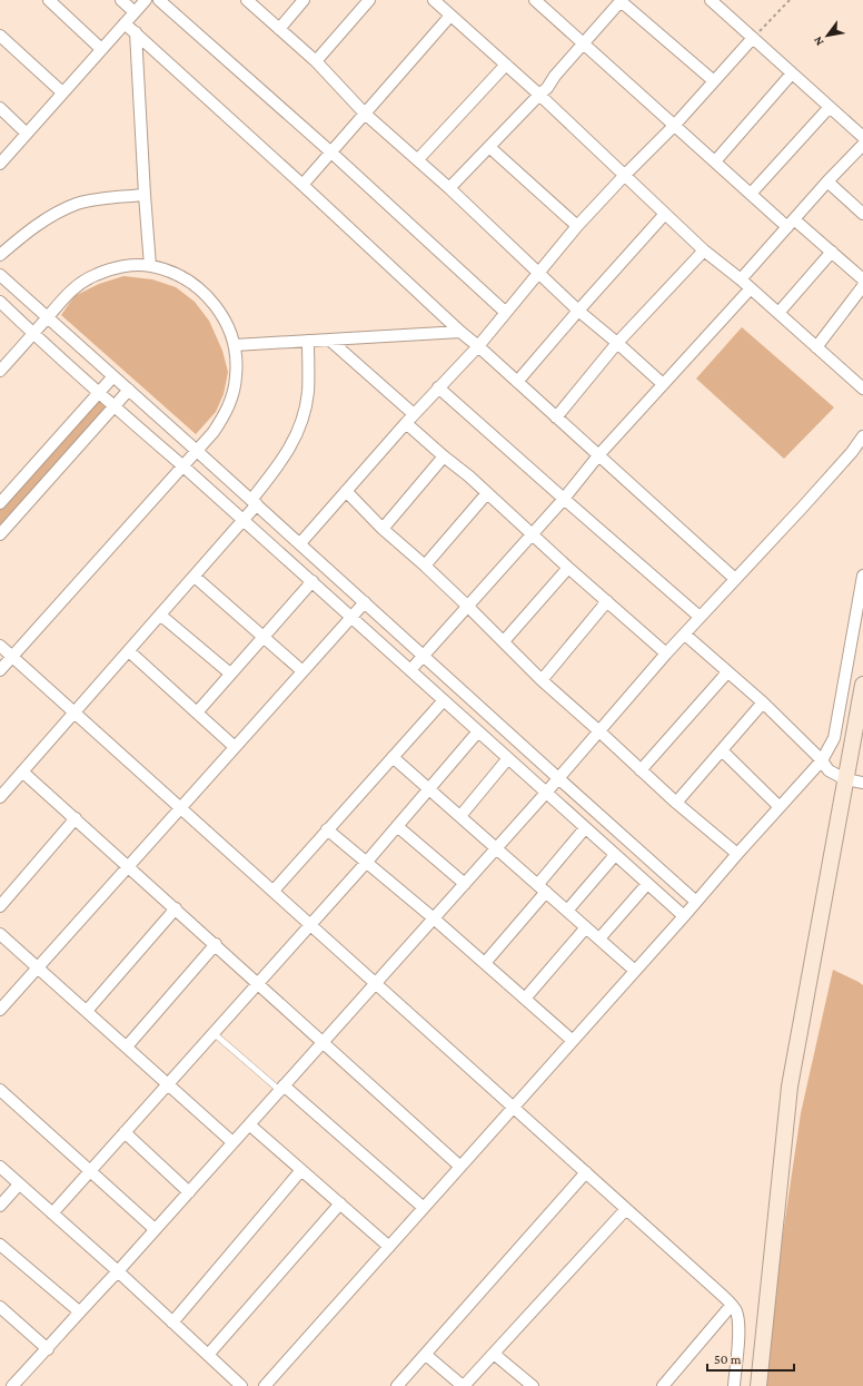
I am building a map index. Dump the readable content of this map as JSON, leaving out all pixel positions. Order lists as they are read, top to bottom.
{
  "scale_bar": "50 m",
  "north": "bottom left"
}
